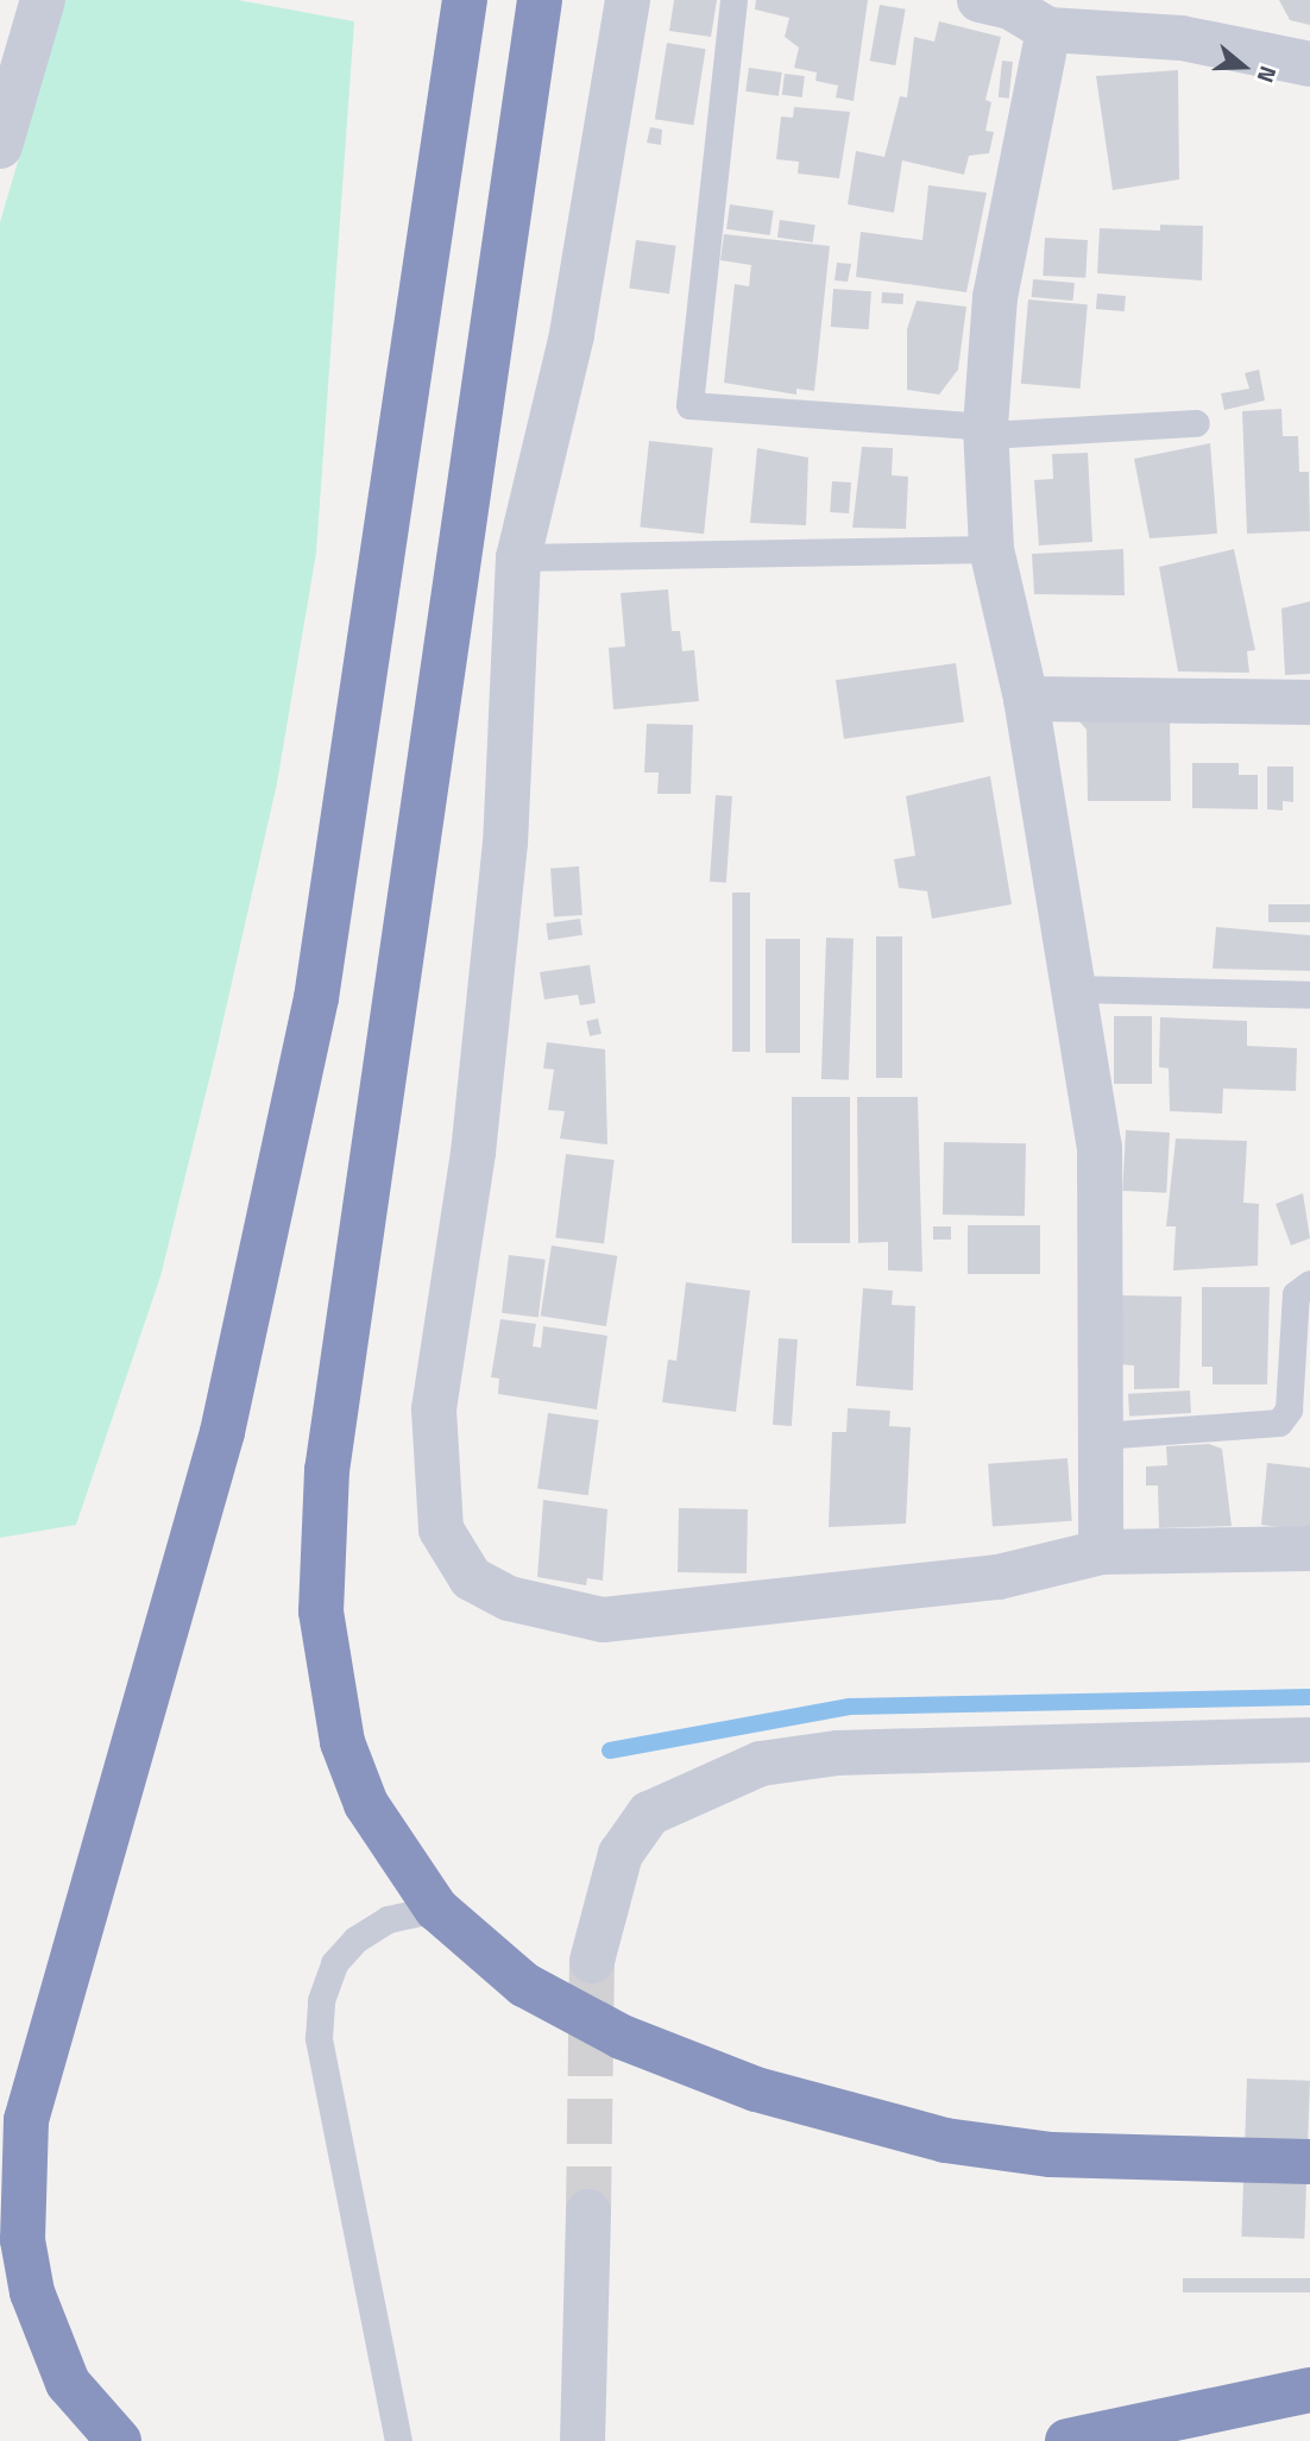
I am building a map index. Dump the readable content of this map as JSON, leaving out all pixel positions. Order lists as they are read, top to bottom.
{
  "north": "right"
}
